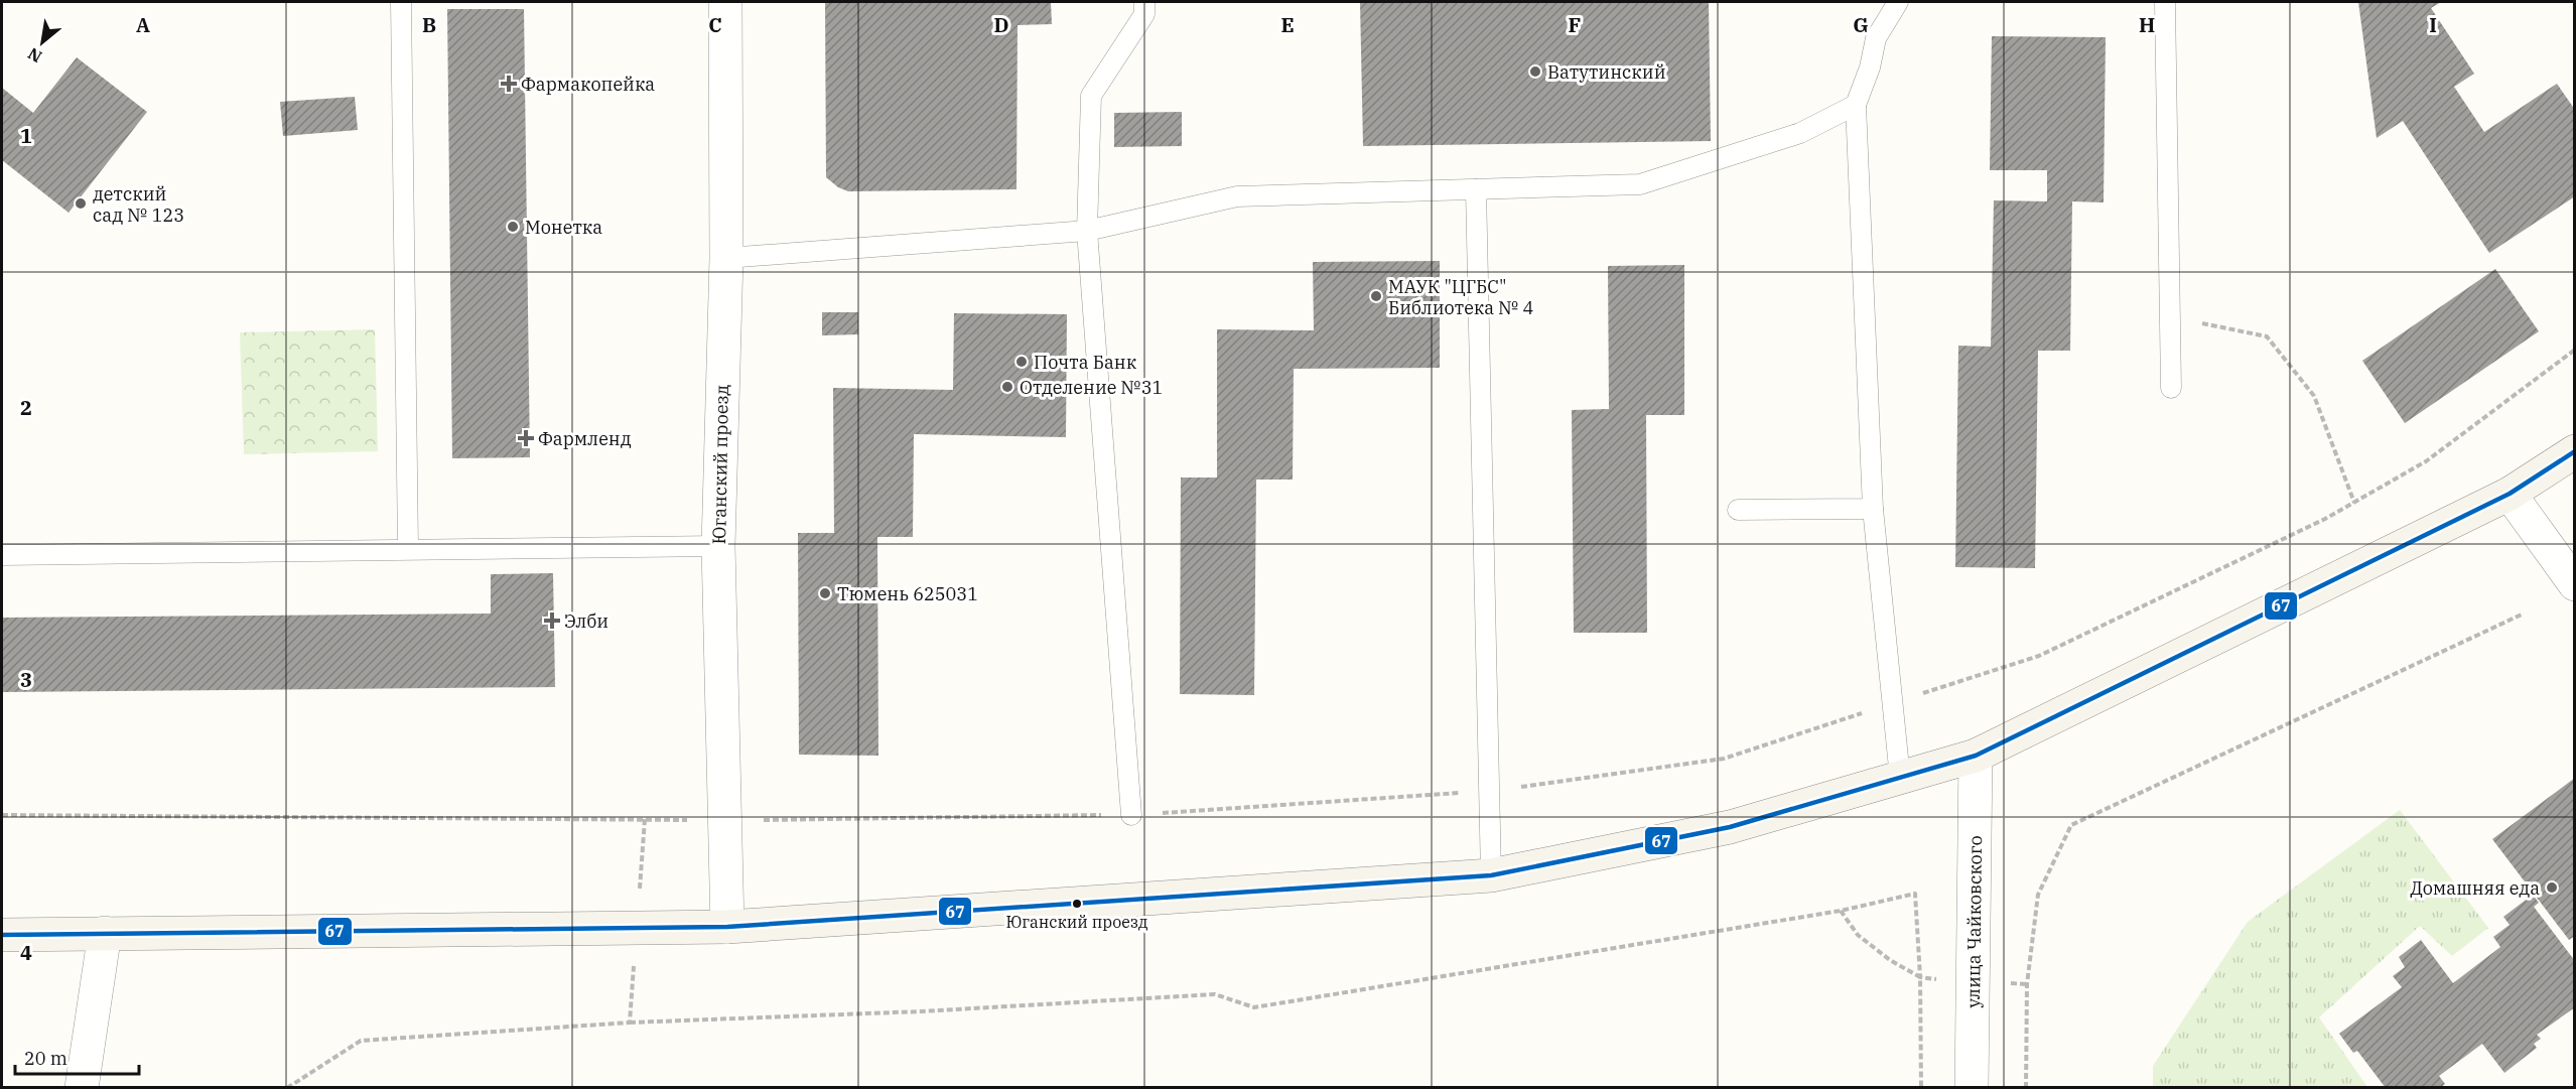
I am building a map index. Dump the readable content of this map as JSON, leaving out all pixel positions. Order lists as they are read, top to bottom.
{
  "streets": {
    "street": ["Юганский проезд", "улица Чайковского"]
  },
  "places": {
    "other": [
      "Ватутинский",
      "детский сад № 123",
      "Монетка",
      "МАУК \"ЦГБС\" Библиотека № 4",
      "Почта Банк",
      "Отделение №31",
      "Тюмень 625031",
      "Домашняя еда",
      "Юганский проезд"
    ],
    "health": ["Фармакопейка", "Фармленд", "Элби"]
  },
  "lines": ["transit line 67"],
  "scale_bar": "20 m",
  "north": "bottom left",
  "grid": {
    "columns": [
      "A",
      "B",
      "C",
      "D",
      "E",
      "F",
      "G",
      "H",
      "I"
    ],
    "rows": [
      "1",
      "2",
      "3",
      "4"
    ]
  }
}
